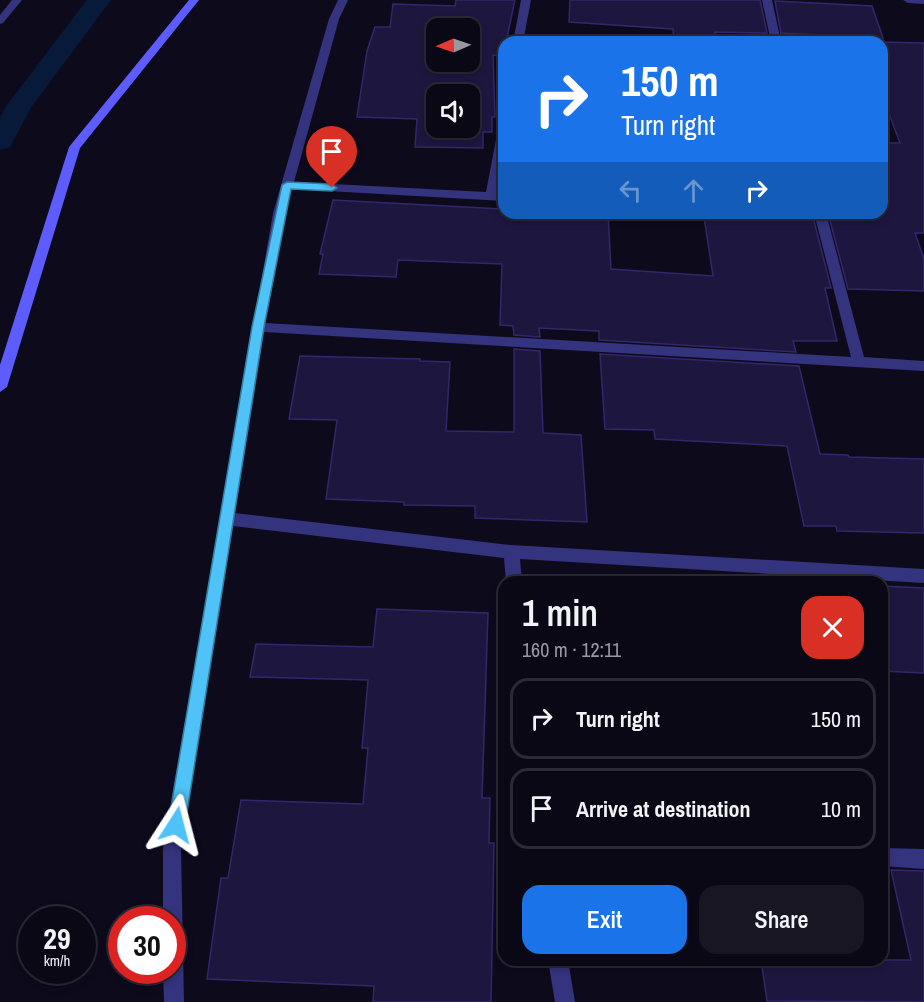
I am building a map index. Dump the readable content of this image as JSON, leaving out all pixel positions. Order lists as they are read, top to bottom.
{
  "north": "left",
  "page": {
    "turn": ["150 m", "Turn right"],
    "heading": ["1 min", "160 m · 12:11"],
    "list": [
      {
        "name": "Turn right",
        "value": "150 m"
      },
      {
        "name": "Arrive at destination",
        "value": "10 m"
      }
    ],
    "buttons": ["Exit", "Share"],
    "speed": "29 km/h",
    "limit": "30"
  }
}
